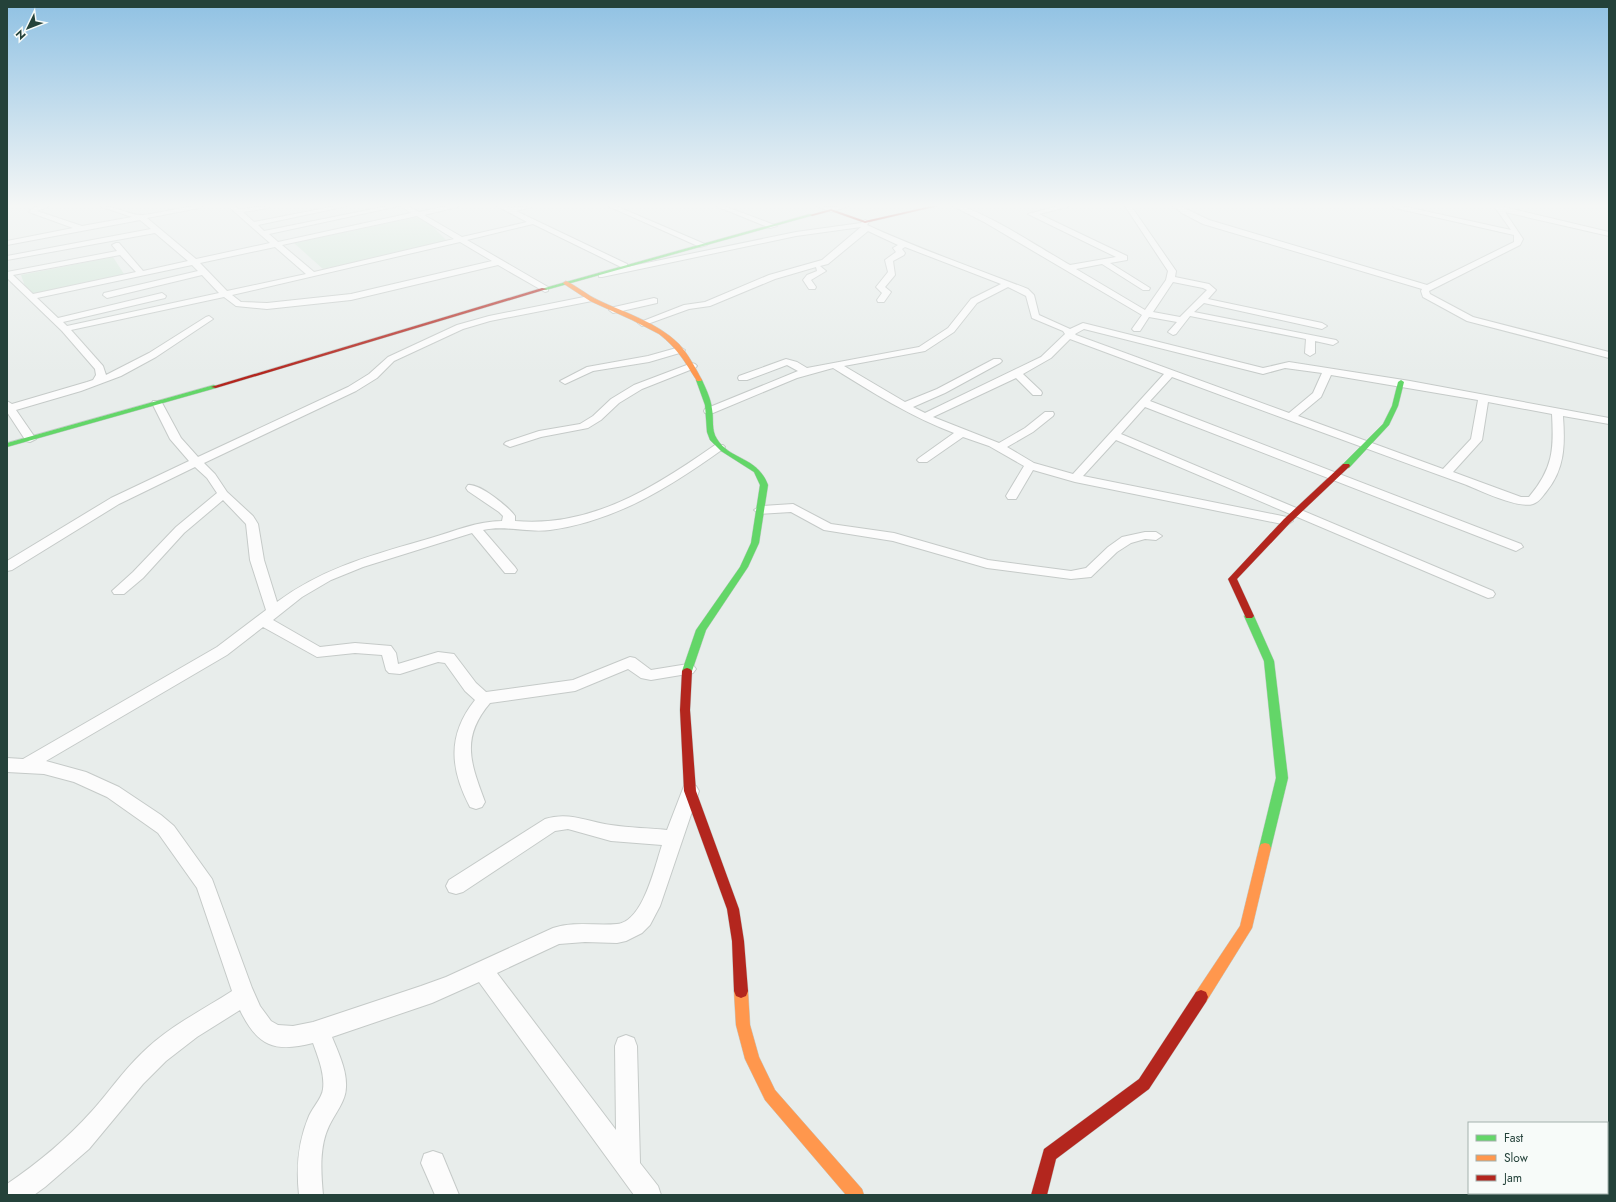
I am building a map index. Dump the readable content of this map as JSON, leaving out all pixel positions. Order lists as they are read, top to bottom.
{
  "legend": ["Fast", "Slow", "Jam"],
  "north": "bottom left"
}
